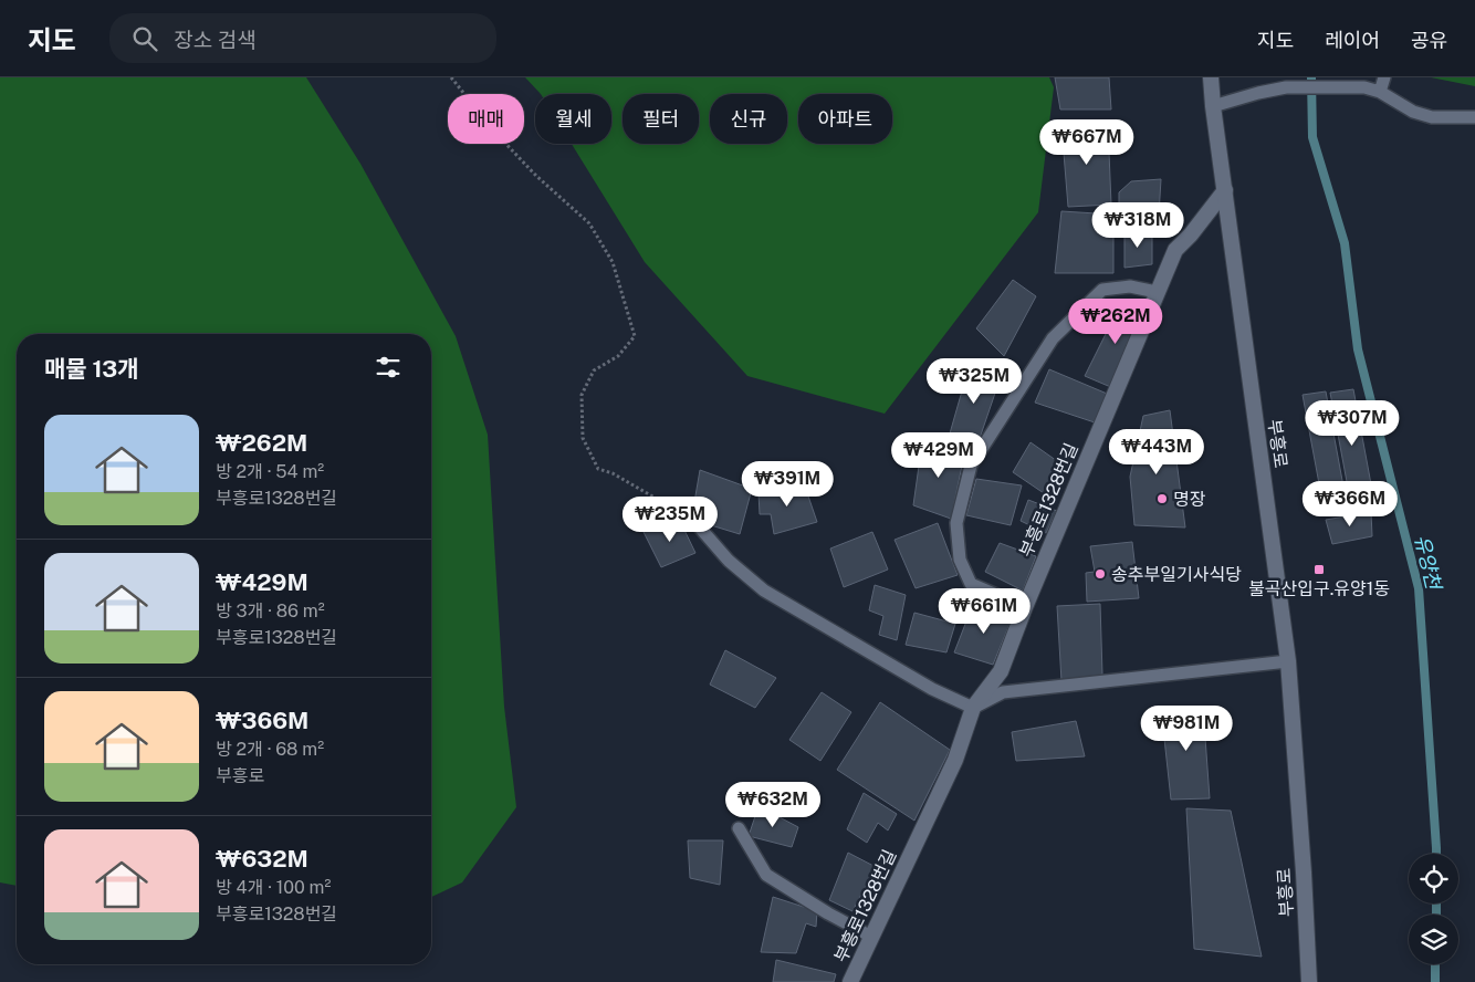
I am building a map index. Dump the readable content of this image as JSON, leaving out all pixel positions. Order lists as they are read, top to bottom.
{
  "streets": {
    "main road": ["부흥로", "부흥로1328번길"]
  },
  "crossings": [
    ["부흥로", "부흥로1328번길"]
  ],
  "water": ["유양천"],
  "places": {
    "other": ["명장", "송추부일기사식당"],
    "transit": ["불곡산입구.유양1동"]
  },
  "page": {
    "header": "지도",
    "search": "장소 검색",
    "nav": ["지도", "레이어", "공유"],
    "chip": [
      "매매",
      "월세",
      "필터",
      "신규",
      "아파트"
    ],
    "price": [
      "₩667M",
      "₩318M",
      "₩262M",
      "₩325M",
      "₩307M",
      "₩443M",
      "₩429M",
      "₩391M",
      "₩366M",
      "₩235M",
      "₩661M",
      "₩981M",
      "₩632M"
    ],
    "heading": "매물 13개",
    "list": [
      {
        "name": "₩262M",
        "note": "방 2개 · 54 m² · 부흥로1328번길"
      },
      {
        "name": "₩429M",
        "note": "방 3개 · 86 m² · 부흥로1328번길"
      },
      {
        "name": "₩366M",
        "note": "방 2개 · 68 m² · 부흥로"
      },
      {
        "name": "₩632M",
        "note": "방 4개 · 100 m² · 부흥로1328번길"
      }
    ]
  }
}
